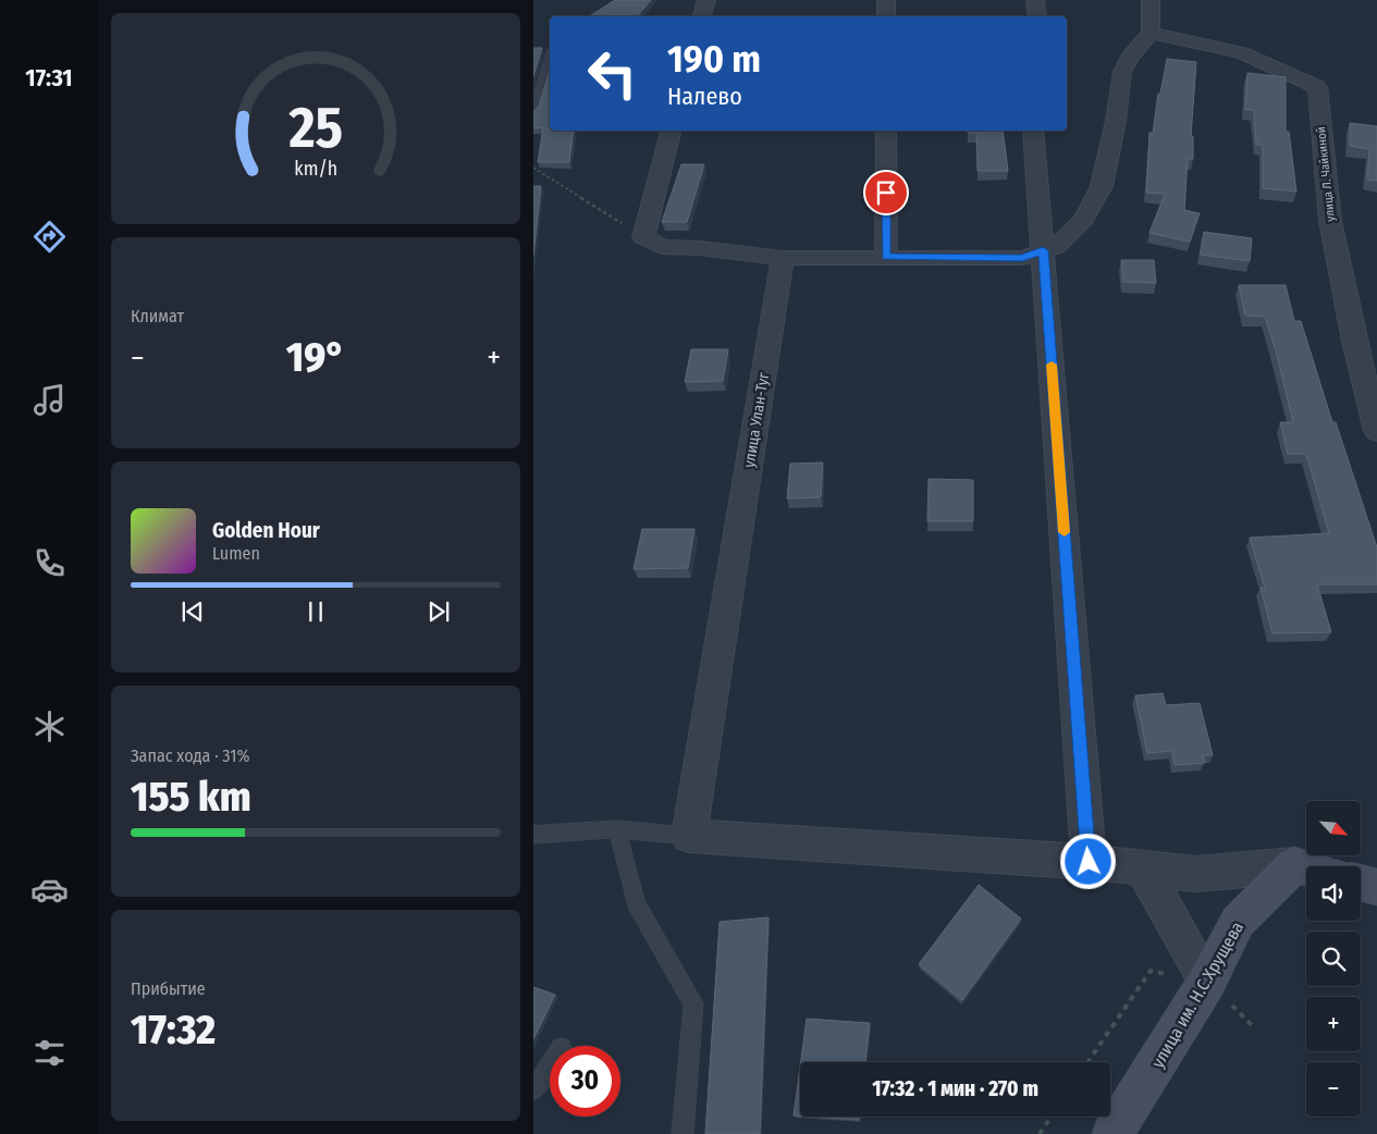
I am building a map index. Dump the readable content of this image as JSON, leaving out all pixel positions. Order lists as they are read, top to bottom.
{
  "streets": {
    "main road": ["улица им. Н.С.Хрущева"],
    "street": ["улица Л. Чайкиной", "улица Улан-Туг"]
  },
  "north": "bottom right",
  "page": {
    "tabs": "17:31",
    "turn": ["190 m", "Налево"],
    "tile": [
      "Климат",
      ["Запас хода · 31%", "155 km"],
      ["Прибытие", "17:32"]
    ],
    "heat": ["−", "19°", "+"],
    "song": ["Golden Hour", "Lumen"],
    "map_buttons": ["+", "−"],
    "limit": "30",
    "trip": "17:32 · 1 мин · 270 m",
    "gauge": ["25", "km/h"]
  }
}
